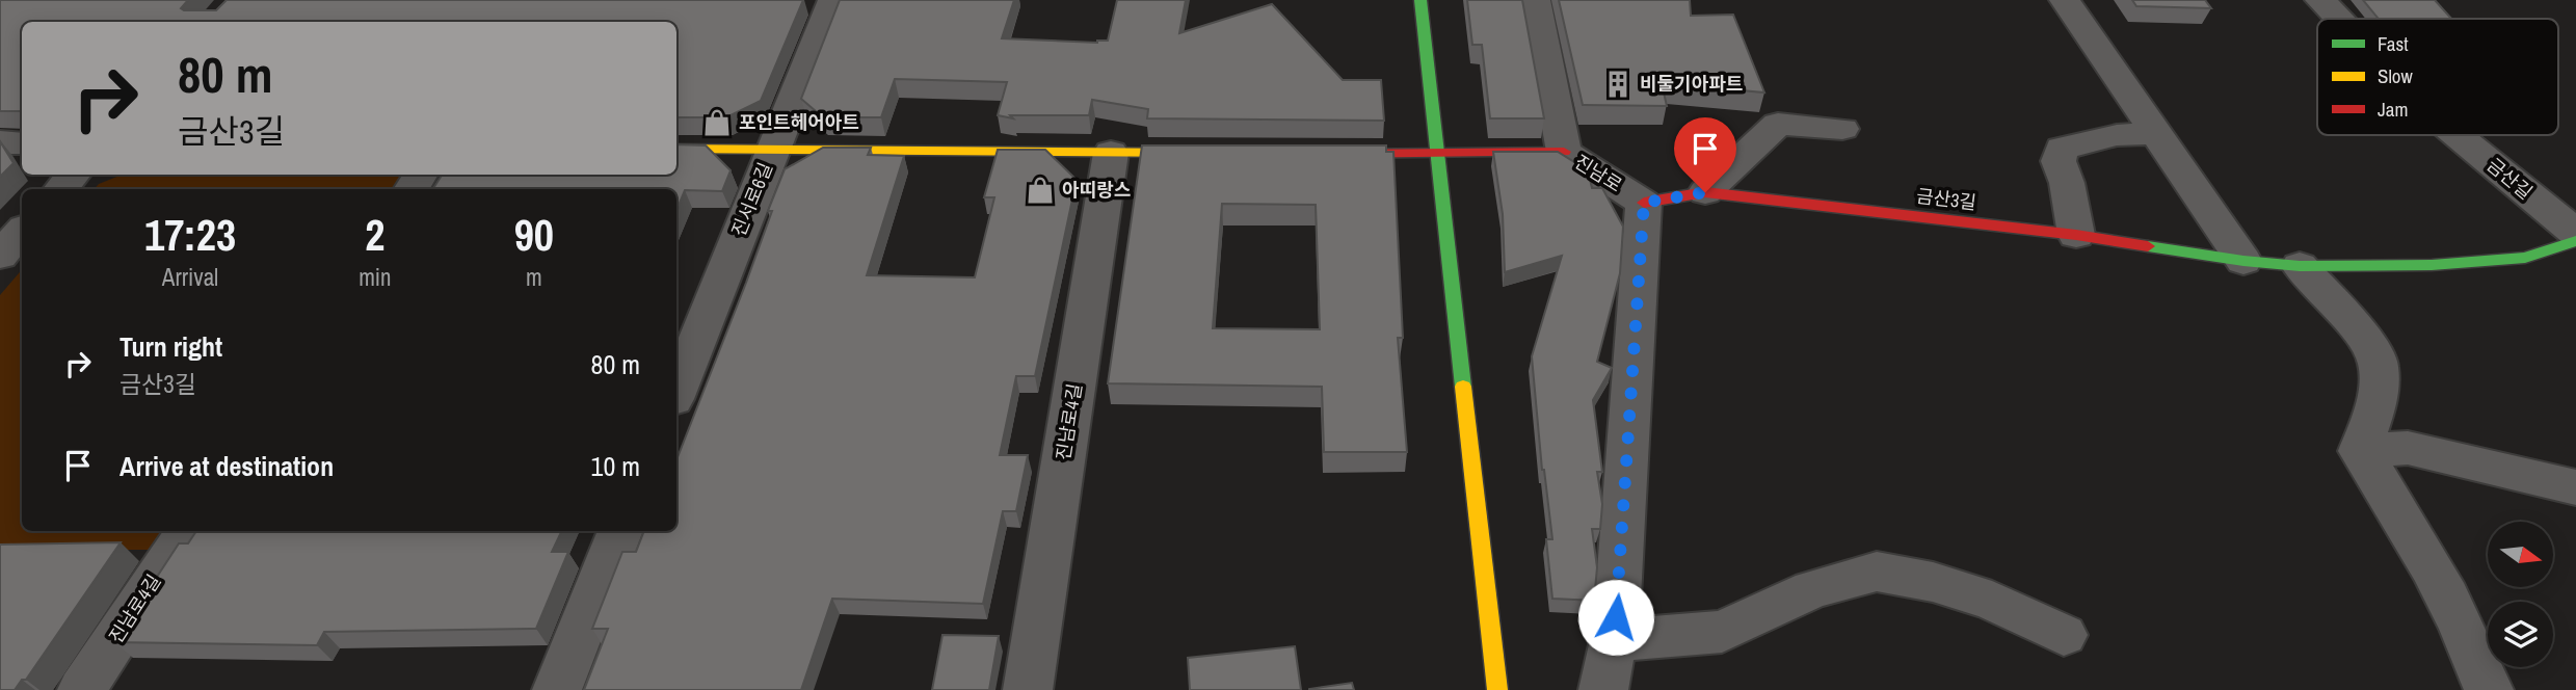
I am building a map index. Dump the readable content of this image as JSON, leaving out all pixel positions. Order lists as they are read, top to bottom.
{
  "streets": {
    "street": [
      "진남로",
      "금산길",
      "진서로6길",
      "금산3길",
      "진남로4길"
    ]
  },
  "crossings": [
    ["진남로", "금산3길"]
  ],
  "places": {
    "building": ["비둘기아파트"],
    "shop": ["포인트헤어아트", "아띠랑스"]
  },
  "legend": ["Fast", "Slow", "Jam"],
  "north": "right",
  "page": {
    "turn": ["80 m", "금산3길"],
    "eta": [
      "17:23",
      "Arrival",
      "2",
      "min",
      "90",
      "m"
    ],
    "list": [
      {
        "name": "Turn right",
        "note": "금산3길",
        "value": "80 m"
      },
      {
        "name": "Arrive at destination",
        "value": "10 m"
      }
    ]
  }
}
